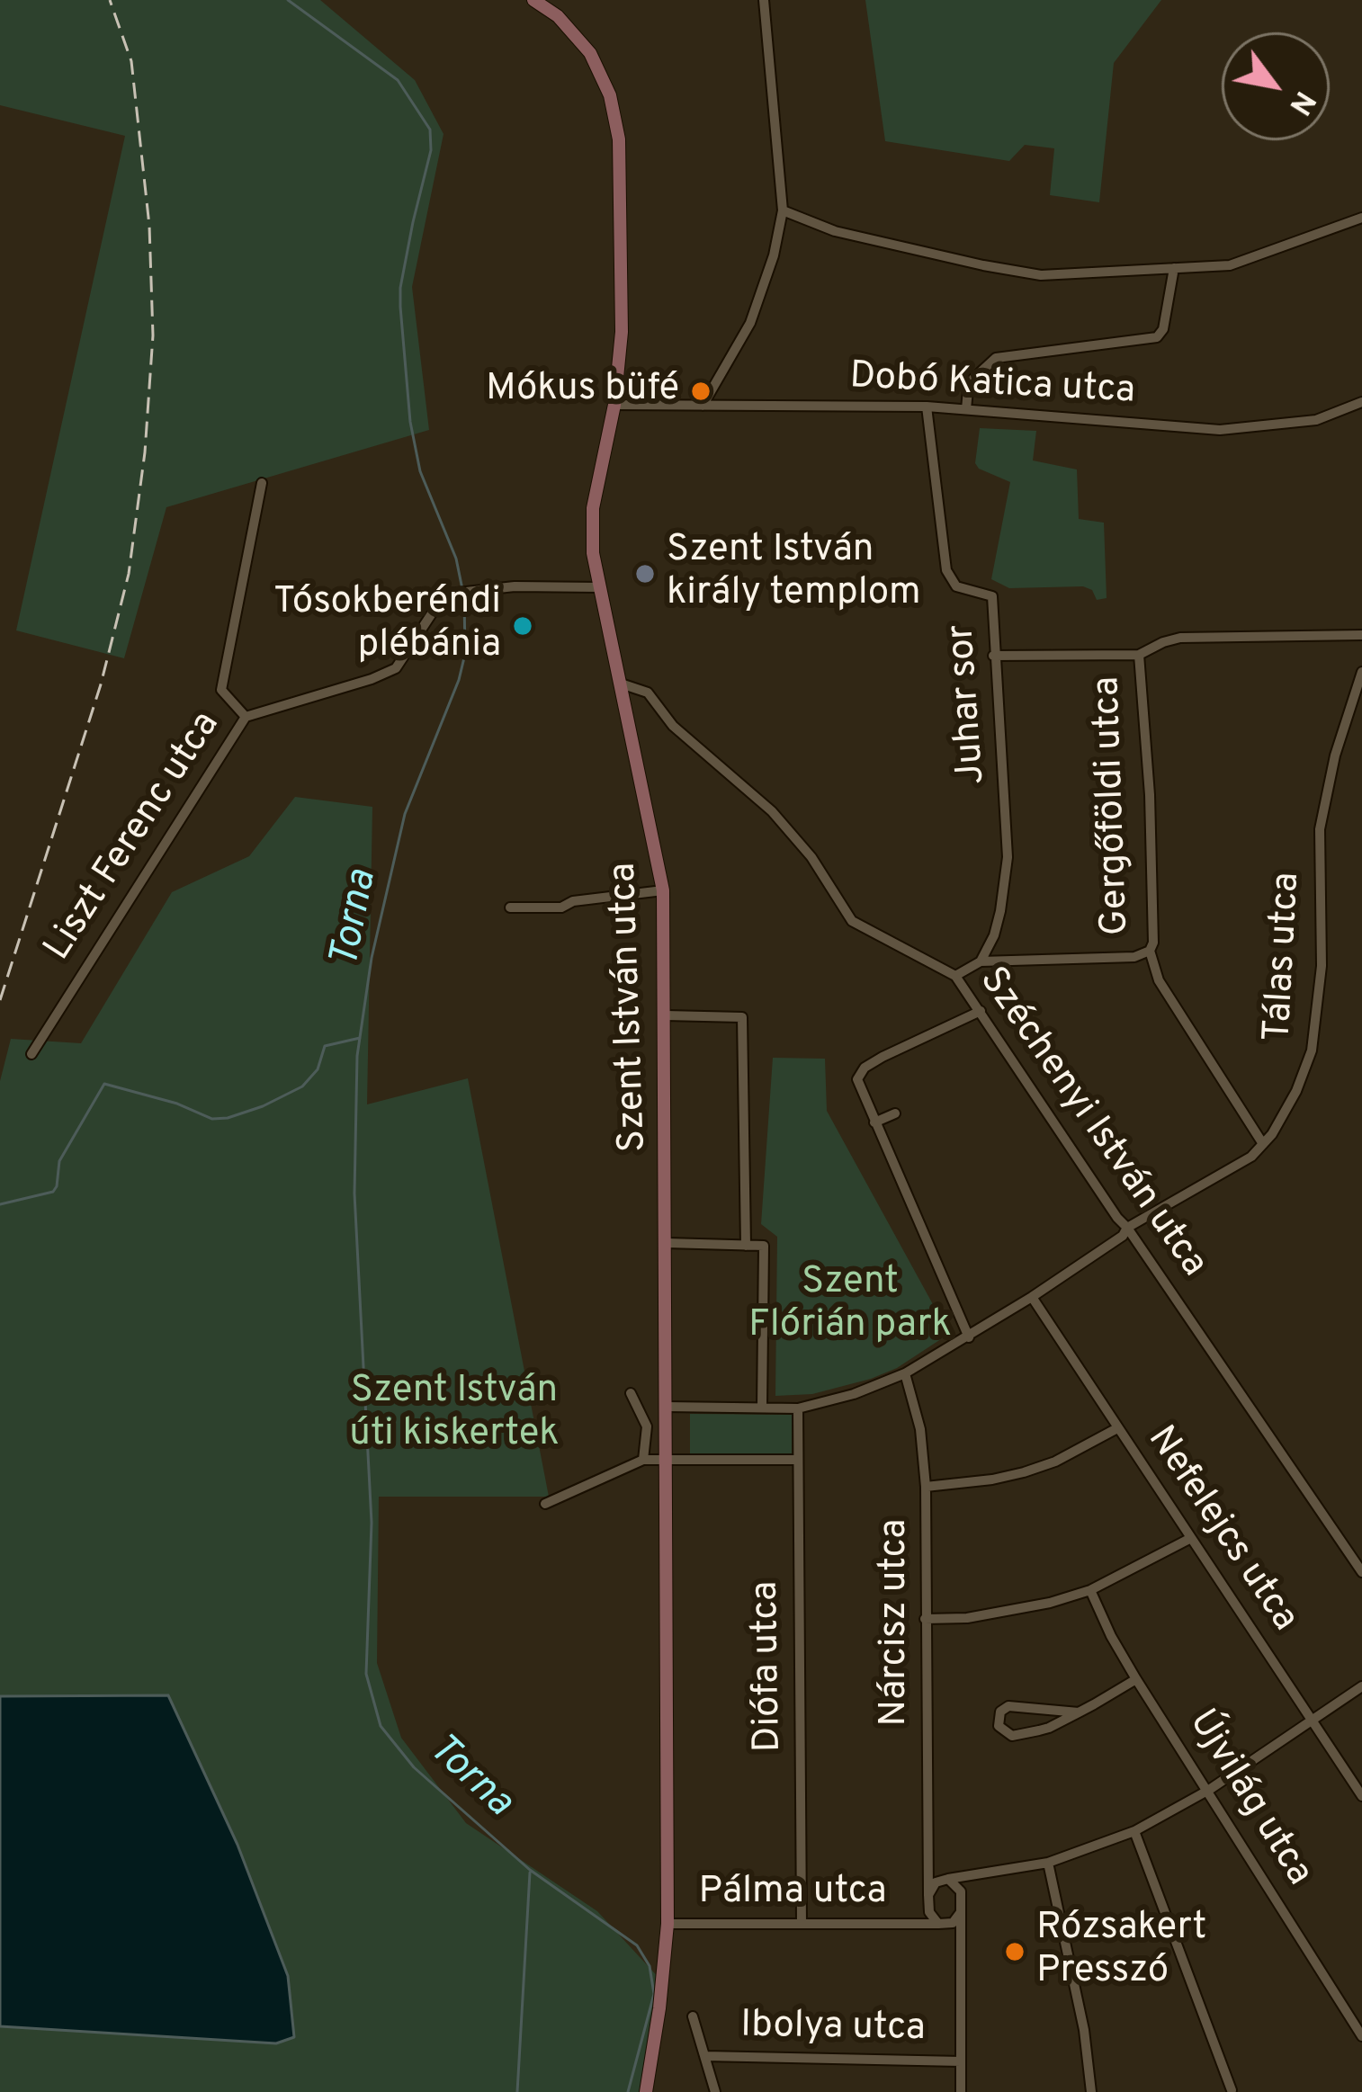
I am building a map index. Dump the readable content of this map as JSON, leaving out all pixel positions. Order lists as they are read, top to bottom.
{
  "streets": {
    "main road": ["Szent István utca"],
    "street": [
      "Dobó Katica utca",
      "Juhar sor",
      "Gergőföldi utca",
      "Liszt Ferenc utca",
      "Tálas utca",
      "Széchenyi István utca",
      "Nefelejcs utca",
      "Nárcisz utca",
      "Diófa utca",
      "Újvilág utca",
      "Pálma utca",
      "Ibolya utca"
    ]
  },
  "crossings": [
    ["Dobó Katica utca", "Juhar sor"],
    ["Dobó Katica utca", "Szent István utca"],
    ["Juhar sor", "Gergőföldi utca"],
    ["Gergőföldi utca", "Széchenyi István utca"],
    ["Liszt Ferenc utca", "Szent István utca"],
    ["Tálas utca", "Szent István utca"],
    ["Tálas utca", "Széchenyi István utca"],
    ["Tálas utca", "Nefelejcs utca"],
    ["Tálas utca", "Nárcisz utca"],
    ["Tálas utca", "Diófa utca"],
    ["Szent István utca", "Széchenyi István utca"],
    ["Szent István utca", "Pálma utca"],
    ["Nefelejcs utca", "Pálma utca"],
    ["Nárcisz utca", "Pálma utca"],
    ["Diófa utca", "Pálma utca"],
    ["Újvilág utca", "Pálma utca"]
  ],
  "water": ["Torna"],
  "parks": ["Szent Flórián park", "Szent István úti kiskertek"],
  "places": [
    "Mókus büfé",
    "Szent István király templom",
    "Tósokberéndi plébánia",
    "Rózsakert Presszó"
  ],
  "north": "bottom right"
}
